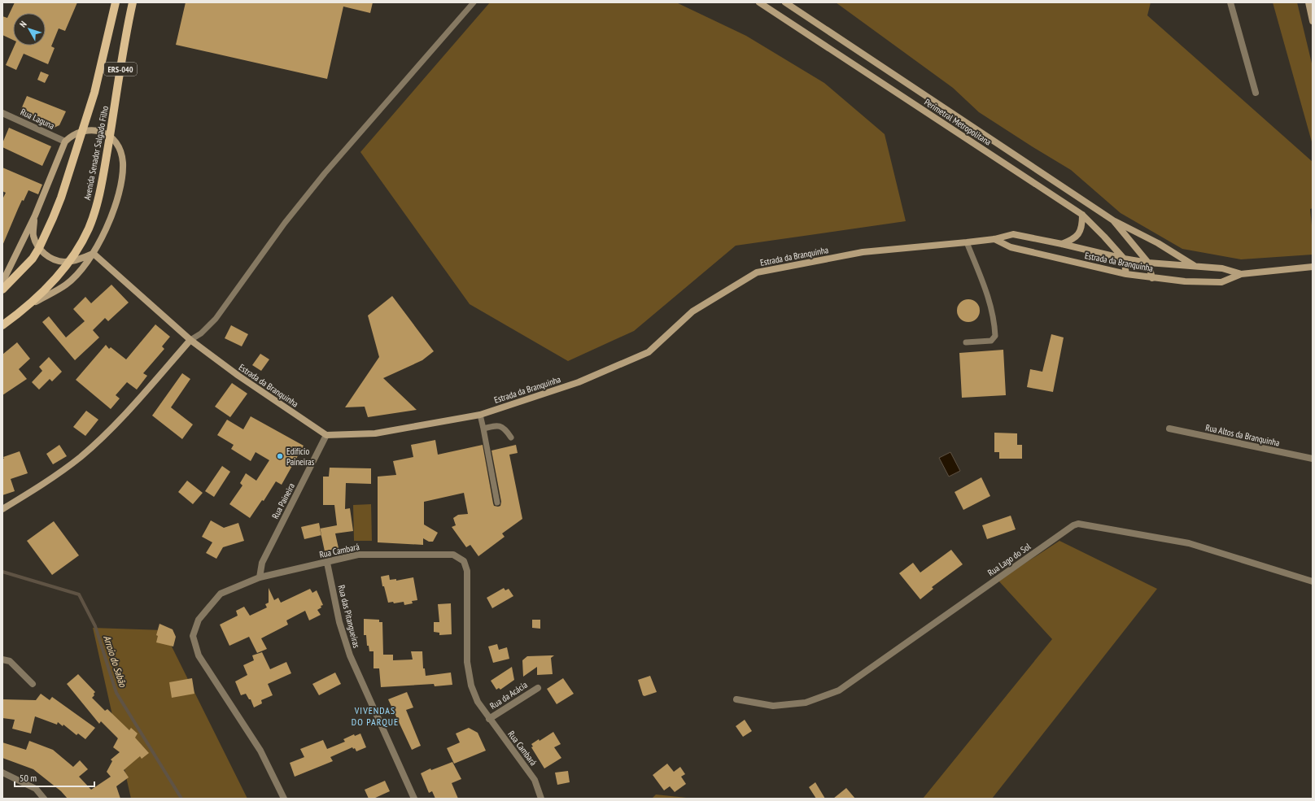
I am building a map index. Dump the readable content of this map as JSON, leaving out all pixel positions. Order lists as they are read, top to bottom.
{
  "streets": {
    "main road": [
      "ERS-040",
      "Perimetral Metropolitana",
      "Avenida Senador Salgado Filho",
      "Estrada da Branquinha"
    ],
    "street": [
      "Rua Laguna",
      "Rua Altos da Branquinha",
      "Rua Paineira",
      "Rua Cambará",
      "Rua Lago do Sol",
      "Rua das Pitangueiras",
      "Rua da Acácia"
    ]
  },
  "crossings": [
    ["Perimetral Metropolitana", "Estrada da Branquinha"],
    ["Avenida Senador Salgado Filho", "Estrada da Branquinha"],
    ["Estrada da Branquinha", "Rua Paineira"],
    ["Rua Paineira", "Rua Cambará"],
    ["Rua Cambará", "Rua das Pitangueiras"],
    ["Rua Cambará", "Rua da Acácia"]
  ],
  "districts": ["VIVENDAS DO PARQUE"],
  "water": ["Arroio do Sabão"],
  "places": ["Edifício Paineiras"],
  "scale_bar": "50 m",
  "north": "top left"
}
